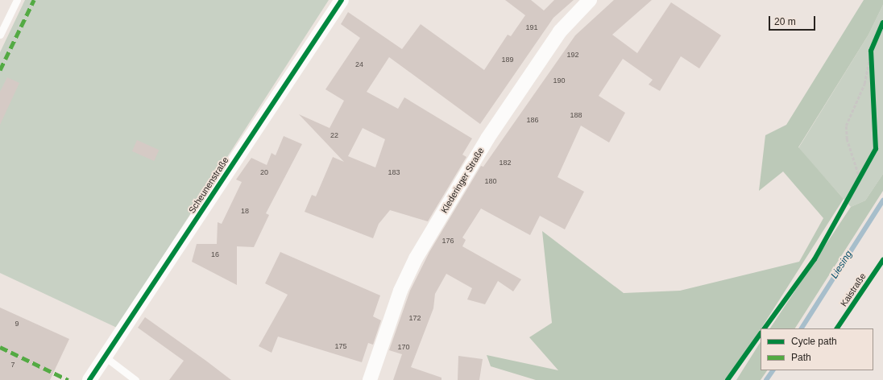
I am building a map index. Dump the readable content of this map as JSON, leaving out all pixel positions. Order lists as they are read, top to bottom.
{
  "streets": {
    "street": ["Klederinger Straße", "Scheunenstraße"],
    "cycle path": ["Kaistraße"]
  },
  "water": ["Liesing"],
  "house_numbers": [
    "191",
    "192",
    "189",
    "24",
    "190",
    "188",
    "186",
    "22",
    "182",
    "20",
    "183",
    "180",
    "18",
    "176",
    "16",
    "172",
    "9",
    "175",
    "170",
    "7"
  ],
  "legend": ["Cycle path", "Path"],
  "scale_bar": "20 m"
}
